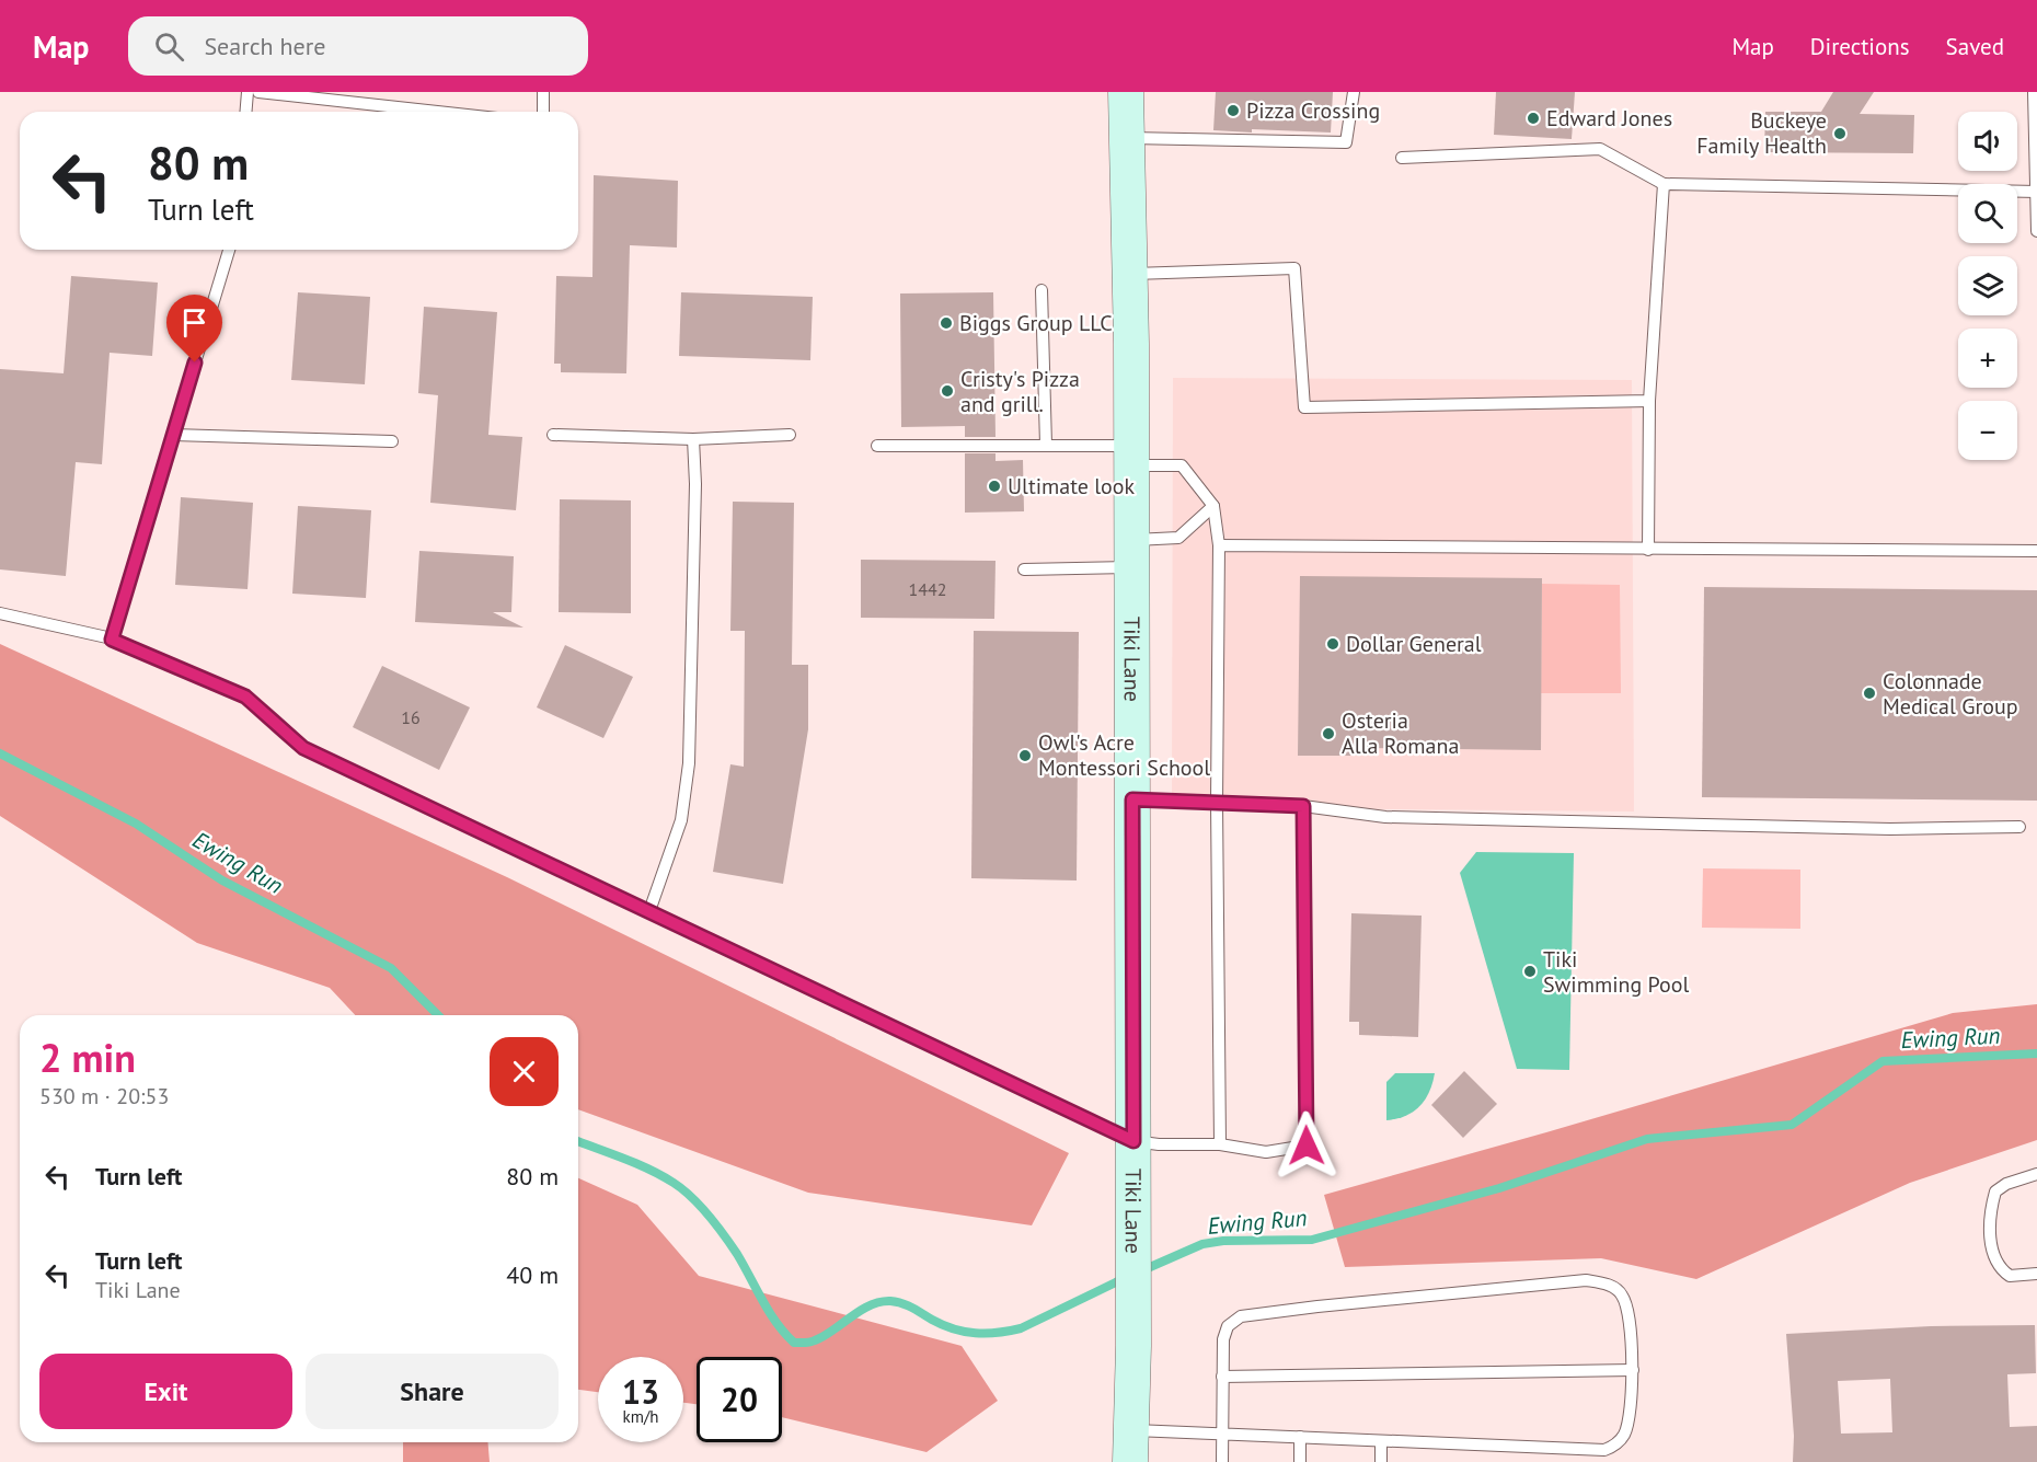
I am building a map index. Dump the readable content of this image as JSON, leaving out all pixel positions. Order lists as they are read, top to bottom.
{
  "streets": {
    "street": ["Tiki Lane"]
  },
  "water": ["Ewing Run"],
  "places": [
    "Pizza Crossing",
    "Edward Jones",
    "Buckeye Family Health",
    "Biggs Group LLC",
    "Cristy's Pizza and grill.",
    "Ultimate look",
    "Dollar General",
    "Colonnade Medical Group",
    "Osteria Alla Romana",
    "Owl's Acre Montessori School",
    "Tiki Swimming Pool"
  ],
  "house_numbers": ["1442", "16"],
  "page": {
    "header": "Map",
    "search": "Search here",
    "nav": ["Map", "Directions", "Saved"],
    "map_buttons": ["+", "−"],
    "turn": ["80 m", "Turn left"],
    "heading": ["2 min", "530 m · 20:53"],
    "list": [
      {
        "name": "Turn left",
        "value": "80 m"
      },
      {
        "name": "Turn left",
        "note": "Tiki Lane",
        "value": "40 m"
      }
    ],
    "buttons": ["Exit", "Share"],
    "speed": "13 km/h",
    "limit": "20"
  }
}
